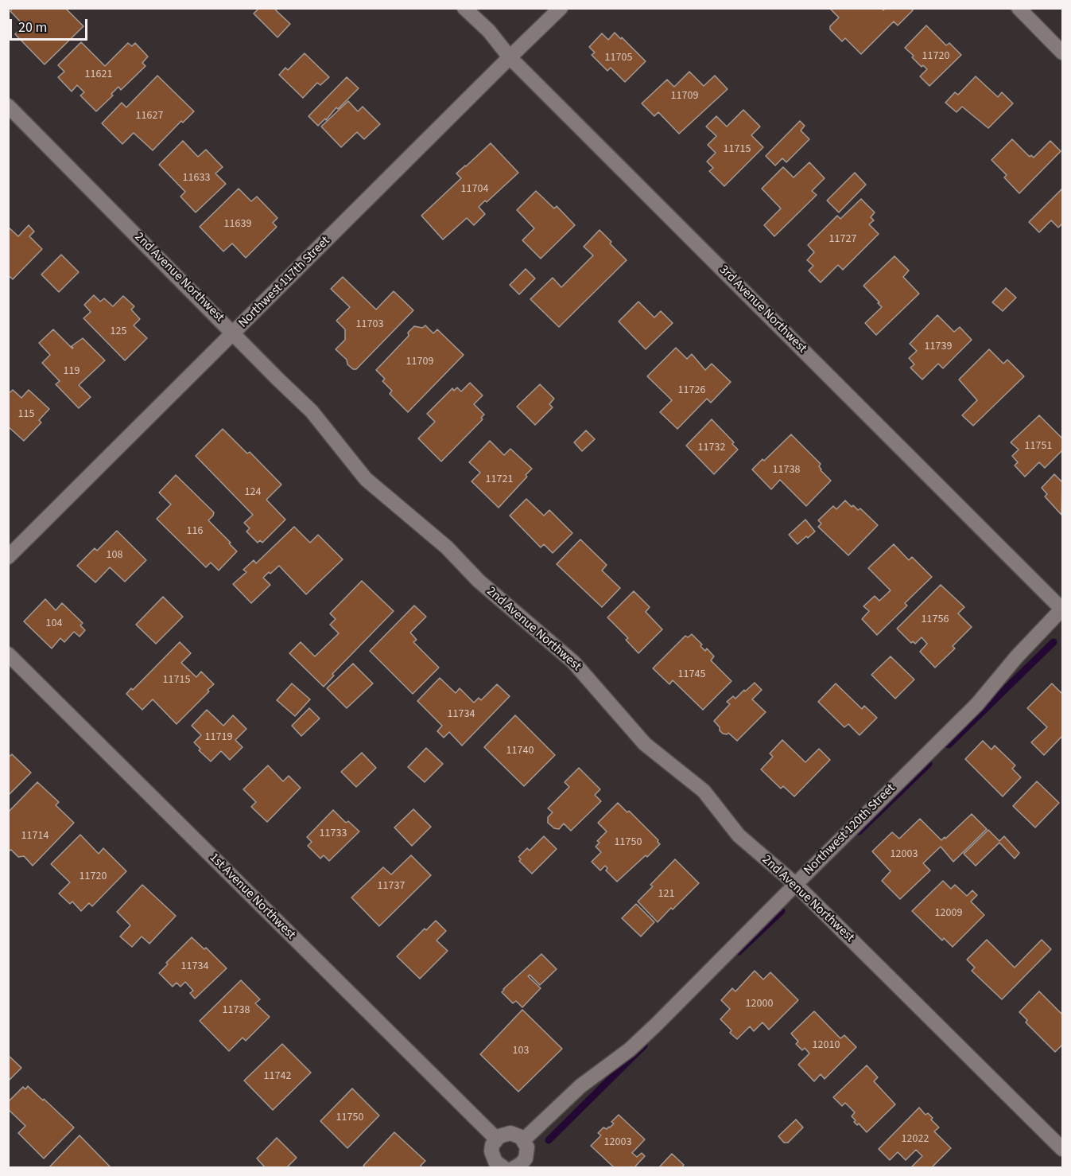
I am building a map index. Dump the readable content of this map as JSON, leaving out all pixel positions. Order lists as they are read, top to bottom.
{
  "streets": {
    "street": [
      "2nd Avenue Northwest",
      "Northwest 117th Street",
      "3rd Avenue Northwest",
      "Northwest 120th Street",
      "1st Avenue Northwest"
    ]
  },
  "crossings": [
    ["2nd Avenue Northwest", "Northwest 117th Street"],
    ["2nd Avenue Northwest", "Northwest 120th Street"],
    ["Northwest 117th Street", "3rd Avenue Northwest"],
    ["3rd Avenue Northwest", "Northwest 120th Street"]
  ],
  "house_numbers": [
    "11720",
    "11705",
    "11621",
    "11709",
    "11627",
    "11715",
    "11633",
    "11704",
    "11639",
    "11727",
    "11703",
    "125",
    "11739",
    "11709",
    "119",
    "11726",
    "115",
    "11751",
    "11732",
    "11738",
    "11721",
    "124",
    "116",
    "108",
    "11756",
    "104",
    "11745",
    "11715",
    "11734",
    "11719",
    "11740",
    "11733",
    "11714",
    "11750",
    "12003",
    "11720",
    "11737",
    "121",
    "12009",
    "11734",
    "12000",
    "11738",
    "12010",
    "103",
    "11742",
    "11750",
    "12022",
    "12003"
  ],
  "scale_bar": "20 m"
}
